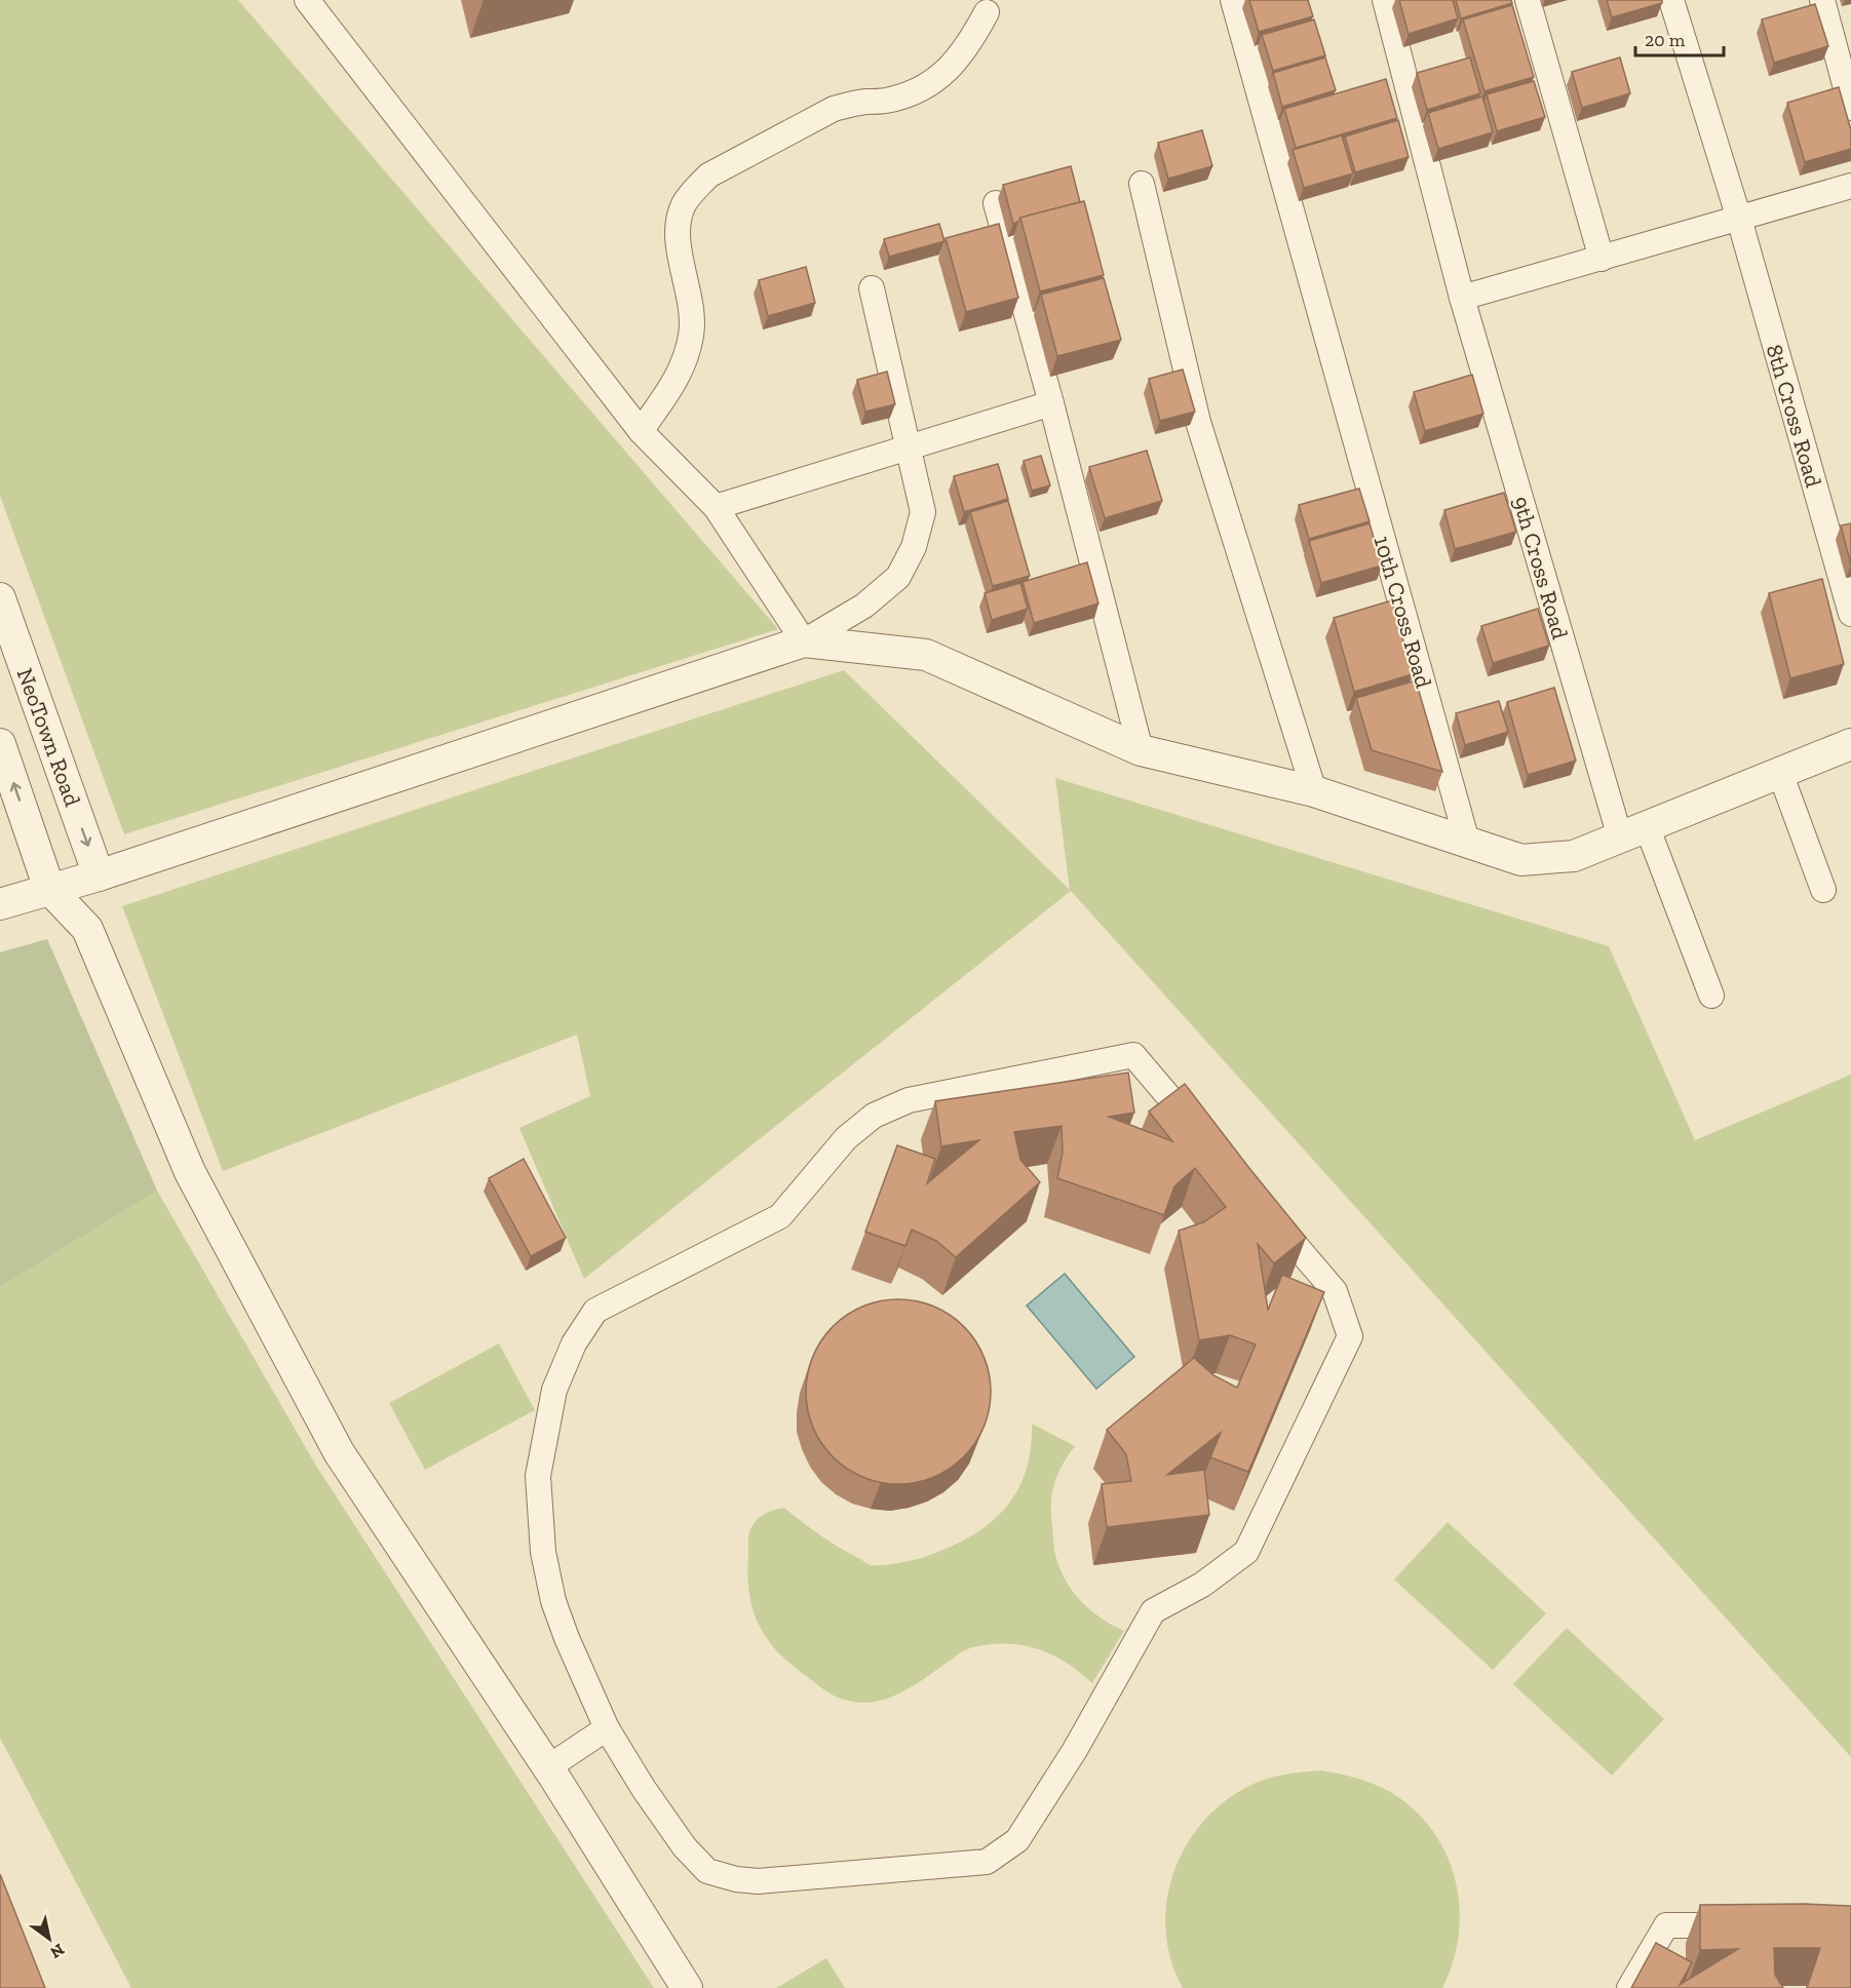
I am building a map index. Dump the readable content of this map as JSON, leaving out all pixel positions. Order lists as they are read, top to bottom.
{
  "streets": {
    "street": [
      "8th Cross Road",
      "9th Cross Road",
      "10th Cross Road",
      "NeoTown Road"
    ]
  },
  "scale_bar": "20 m",
  "north": "bottom right"
}
